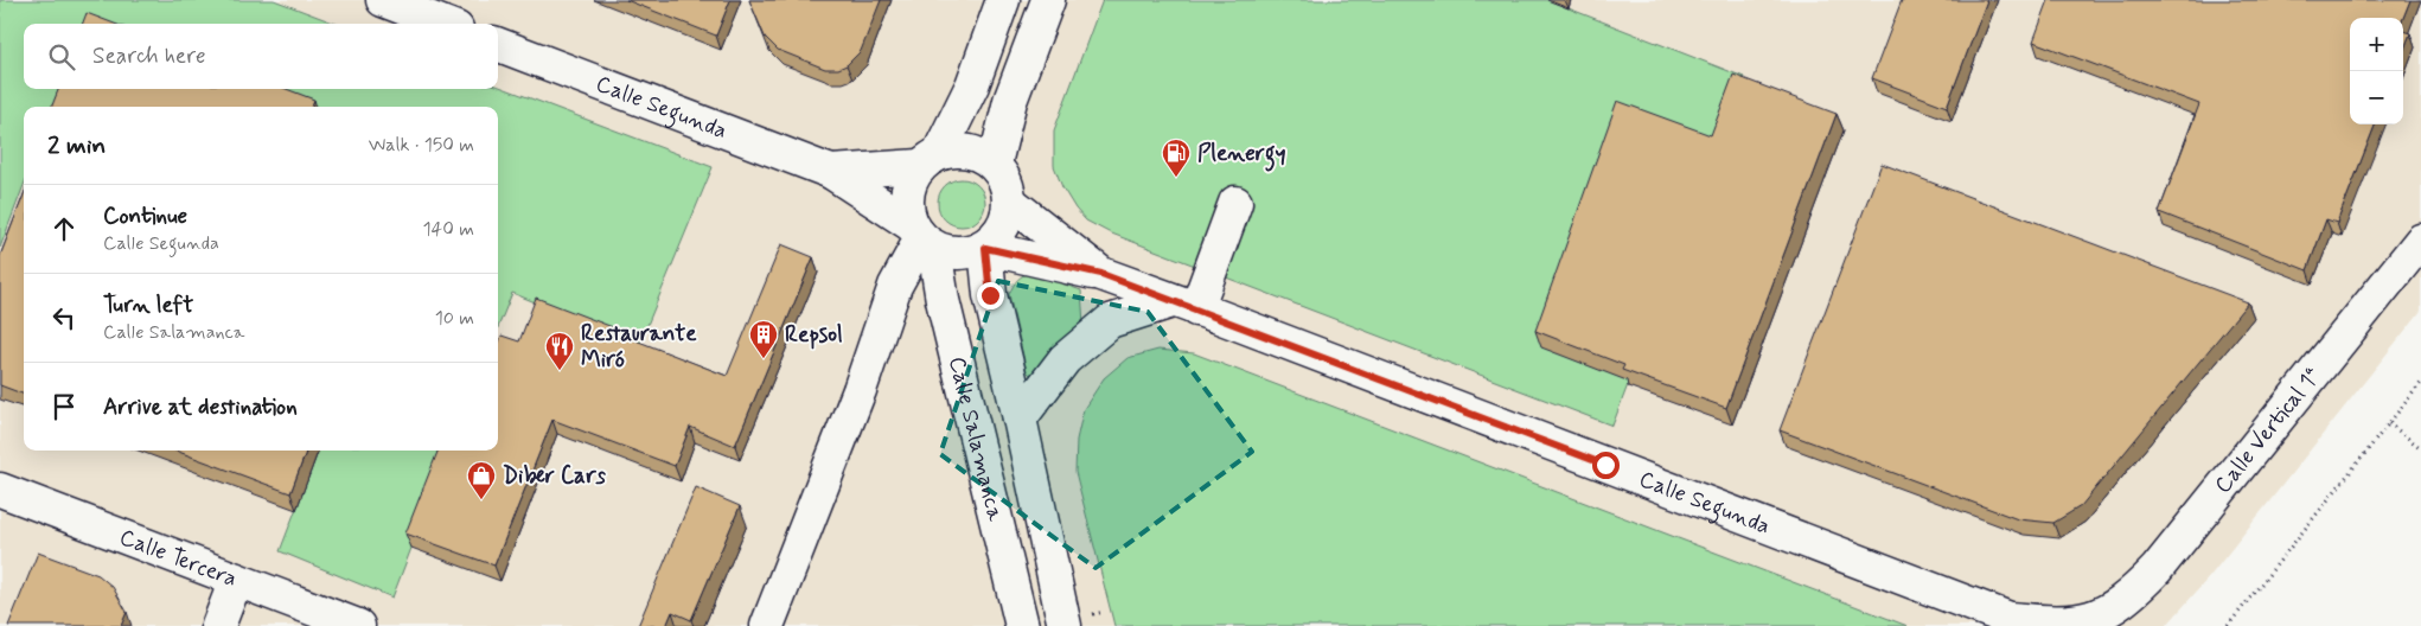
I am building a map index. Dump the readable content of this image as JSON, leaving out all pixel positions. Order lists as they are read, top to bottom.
{
  "streets": {
    "street": [
      "Calle Segunda",
      "Calle Vertical 1ª",
      "Calle Salamanca",
      "Calle Tercera"
    ]
  },
  "crossings": [
    ["Calle Segunda", "Calle Vertical 1ª"],
    ["Calle Segunda", "Calle Salamanca"]
  ],
  "places": {
    "fuel station": ["Plenergy"],
    "building": ["Repsol"],
    "restaurant": ["Restaurante Miró"],
    "shop": ["Diber Cars"]
  },
  "page": {
    "map_buttons": ["+", "−"],
    "search": "Search here",
    "heading": ["2 min", "Walk · 150 m"],
    "list": [
      ["Continue", "Calle Segunda", "140 m"],
      ["Turn left", "Calle Salamanca", "10 m"],
      "Arrive at destination"
    ]
  }
}
